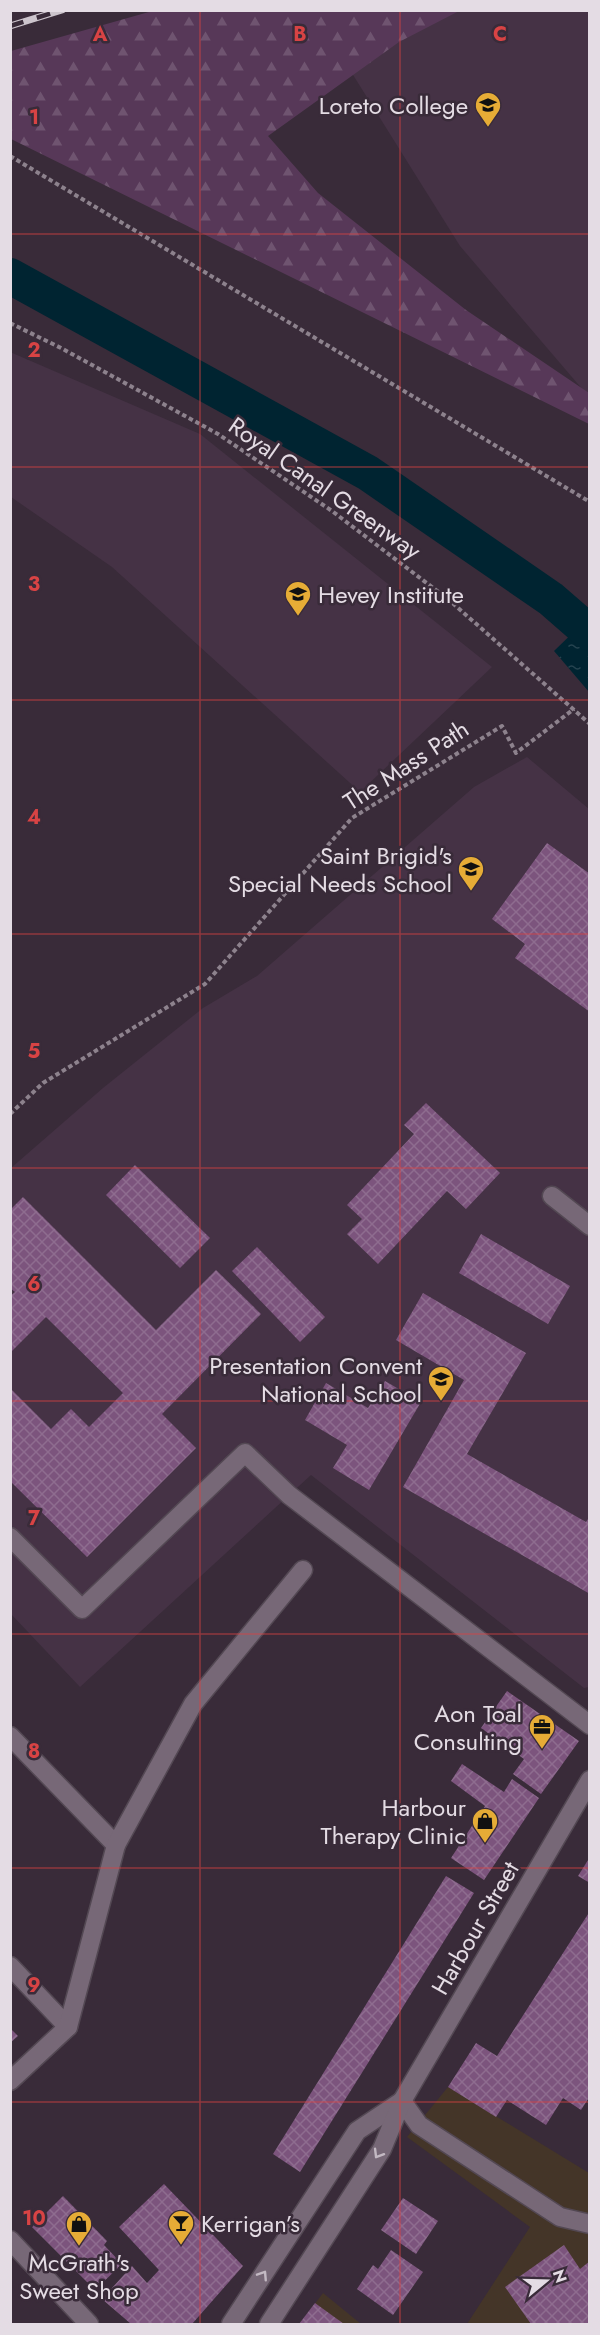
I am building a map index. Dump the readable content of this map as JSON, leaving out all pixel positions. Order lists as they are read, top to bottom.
{
  "streets": {
    "street": ["Harbour Street"],
    "path": ["Royal Canal Greenway", "The Mass Path"]
  },
  "crossings": [
    ["Royal Canal Greenway", "The Mass Path"]
  ],
  "places": {
    "school or university": [
      "Loreto College",
      "Hevey Institute",
      "Saint Brigid's Special Needs School",
      "Presentation Convent National School"
    ],
    "office": ["Aon Toal Consulting"],
    "shop": ["Harbour Therapy Clinic", "McGrath's Sweet Shop"],
    "bar": ["Kerrigan’s"]
  },
  "north": "right",
  "grid": {
    "columns": ["A", "B", "C"],
    "rows": [
      "1",
      "2",
      "3",
      "4",
      "5",
      "6",
      "7",
      "8",
      "9",
      "10"
    ]
  }
}
